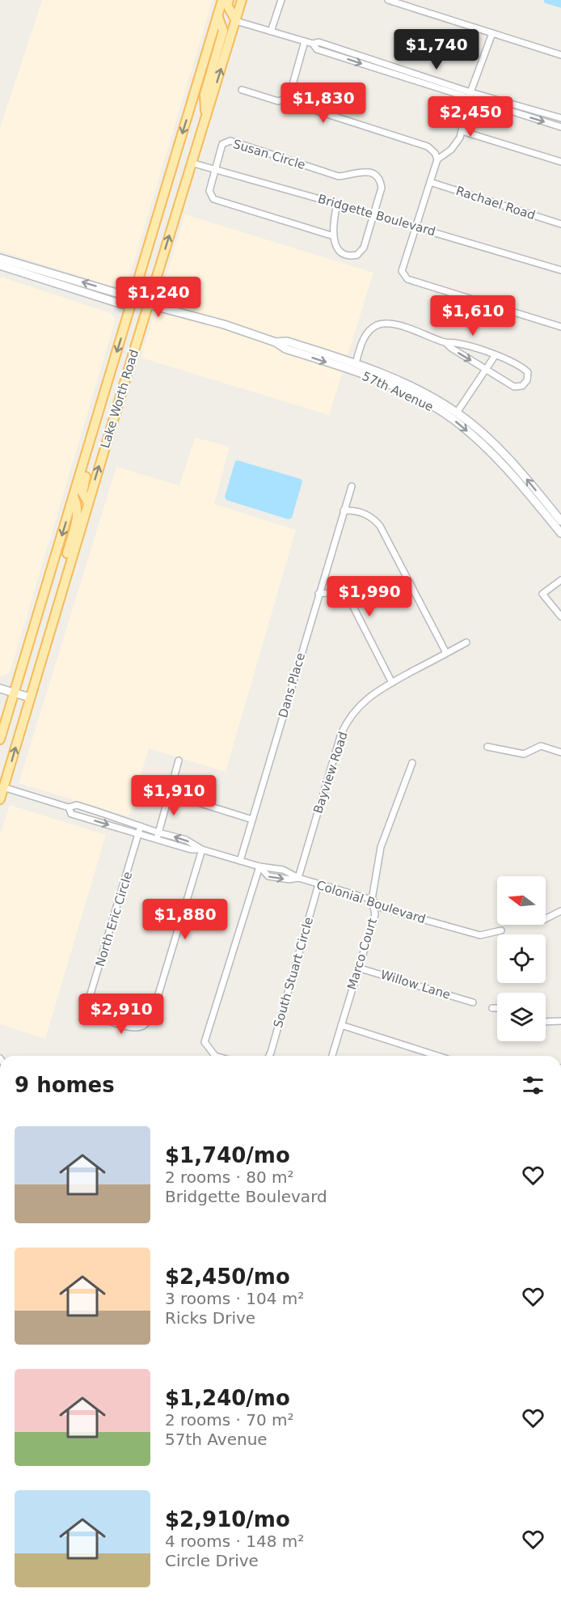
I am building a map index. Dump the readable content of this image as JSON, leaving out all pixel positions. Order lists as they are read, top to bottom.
{
  "streets": {
    "main road": ["Lake Worth Road"],
    "street": [
      "Susan Circle",
      "Rachael Road",
      "Bridgette Boulevard",
      "57th Avenue",
      "Dans Place",
      "Bayview Road",
      "Colonial Boulevard",
      "North Eric Circle",
      "Marco Court",
      "South Stuart Circle",
      "Willow Lane"
    ]
  },
  "crossings": [
    ["Susan Circle", "Bridgette Boulevard"],
    ["Bridgette Boulevard", "Lake Worth Road"],
    ["57th Avenue", "Lake Worth Road"],
    ["Dans Place", "Colonial Boulevard"],
    ["Bayview Road", "Colonial Boulevard"],
    ["Colonial Boulevard", "North Eric Circle"],
    ["Colonial Boulevard", "Marco Court"],
    ["Colonial Boulevard", "South Stuart Circle"],
    ["Marco Court", "Willow Lane"]
  ],
  "north": "left",
  "page": {
    "price": [
      "$1,740",
      "$1,830",
      "$2,450",
      "$1,240",
      "$1,610",
      "$1,990",
      "$1,910",
      "$1,880",
      "$2,910"
    ],
    "heading": "9 homes",
    "list": [
      {
        "name": "$1,740/mo",
        "note": "2 rooms · 80 m² · Bridgette Boulevard"
      },
      {
        "name": "$2,450/mo",
        "note": "3 rooms · 104 m² · Ricks Drive"
      },
      {
        "name": "$1,240/mo",
        "note": "2 rooms · 70 m² · 57th Avenue"
      },
      {
        "name": "$2,910/mo",
        "note": "4 rooms · 148 m² · Circle Drive"
      }
    ]
  }
}
